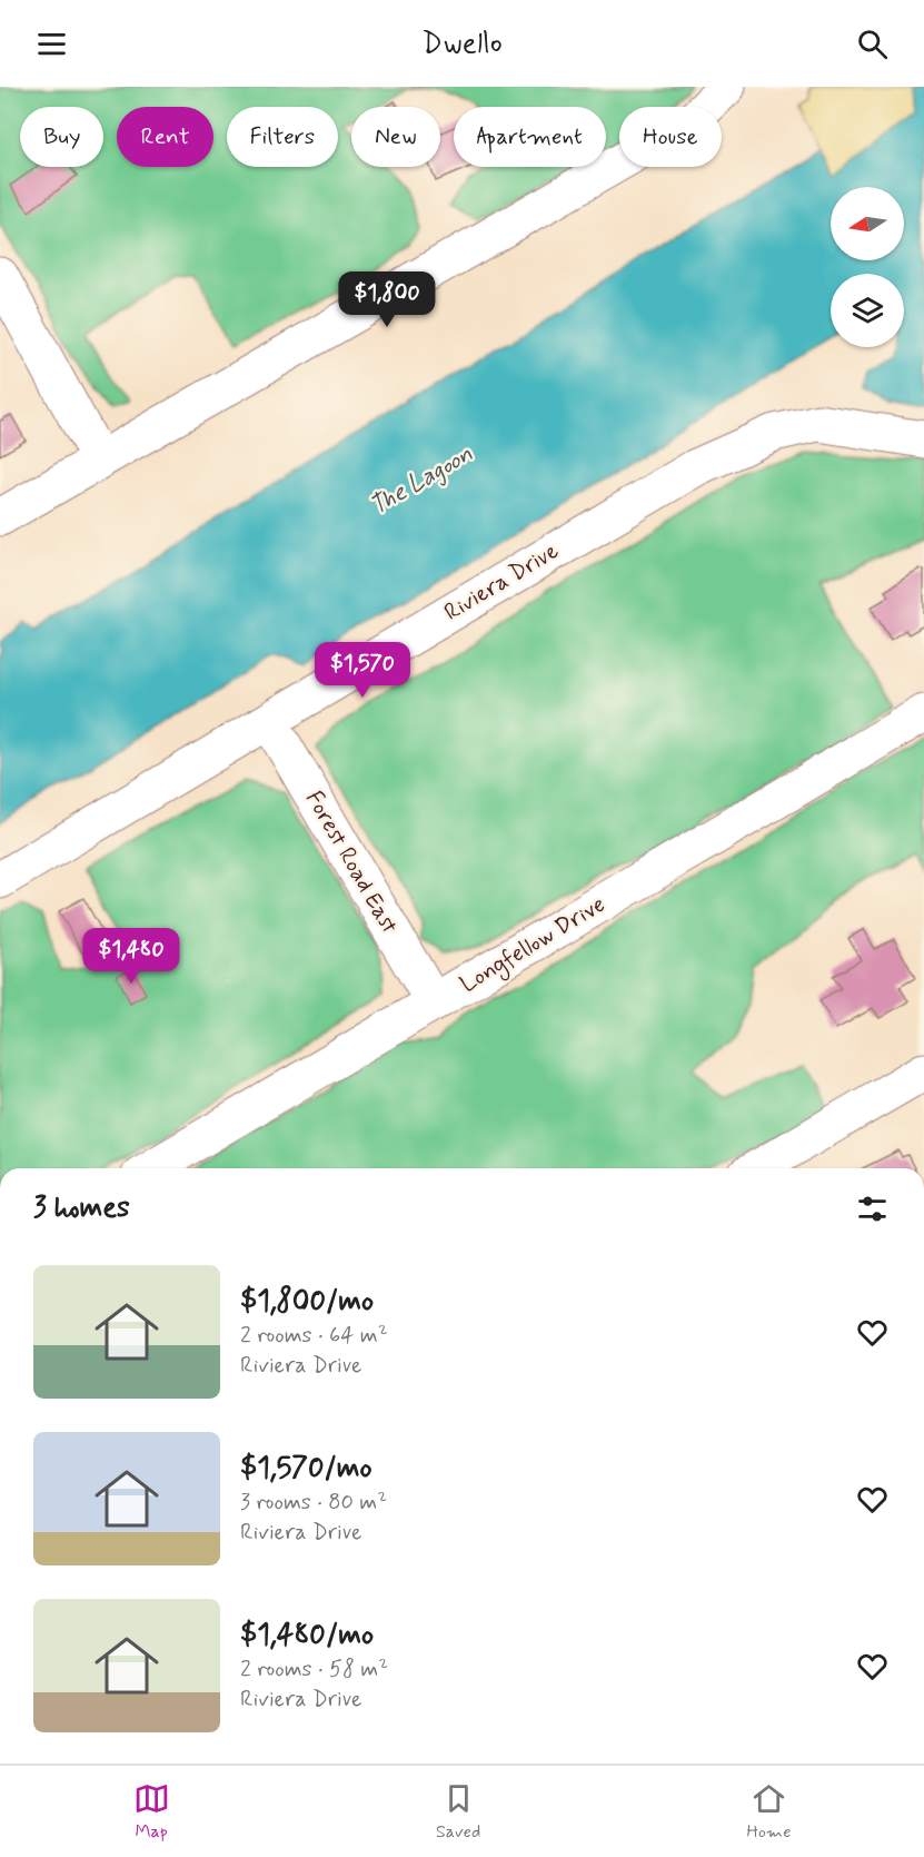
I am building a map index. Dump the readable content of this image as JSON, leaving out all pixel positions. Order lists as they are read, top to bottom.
{
  "streets": {
    "street": ["Riviera Drive", "Forest Road East", "Longfellow Drive"]
  },
  "crossings": [
    ["Riviera Drive", "Forest Road East"],
    ["Forest Road East", "Longfellow Drive"]
  ],
  "water": ["The Lagoon"],
  "north": "left",
  "page": {
    "header": "Dwello",
    "chip": [
      "Buy",
      "Rent",
      "Filters",
      "New",
      "Apartment",
      "House"
    ],
    "price": ["$1,800", "$1,570", "$1,480"],
    "heading": "3 homes",
    "list": [
      {
        "name": "$1,800/mo",
        "note": "2 rooms · 64 m² · Riviera Drive"
      },
      {
        "name": "$1,570/mo",
        "note": "3 rooms · 80 m² · Riviera Drive"
      },
      {
        "name": "$1,480/mo",
        "note": "2 rooms · 58 m² · Riviera Drive"
      }
    ],
    "tabs": ["Map", "Saved", "Home"]
  }
}
